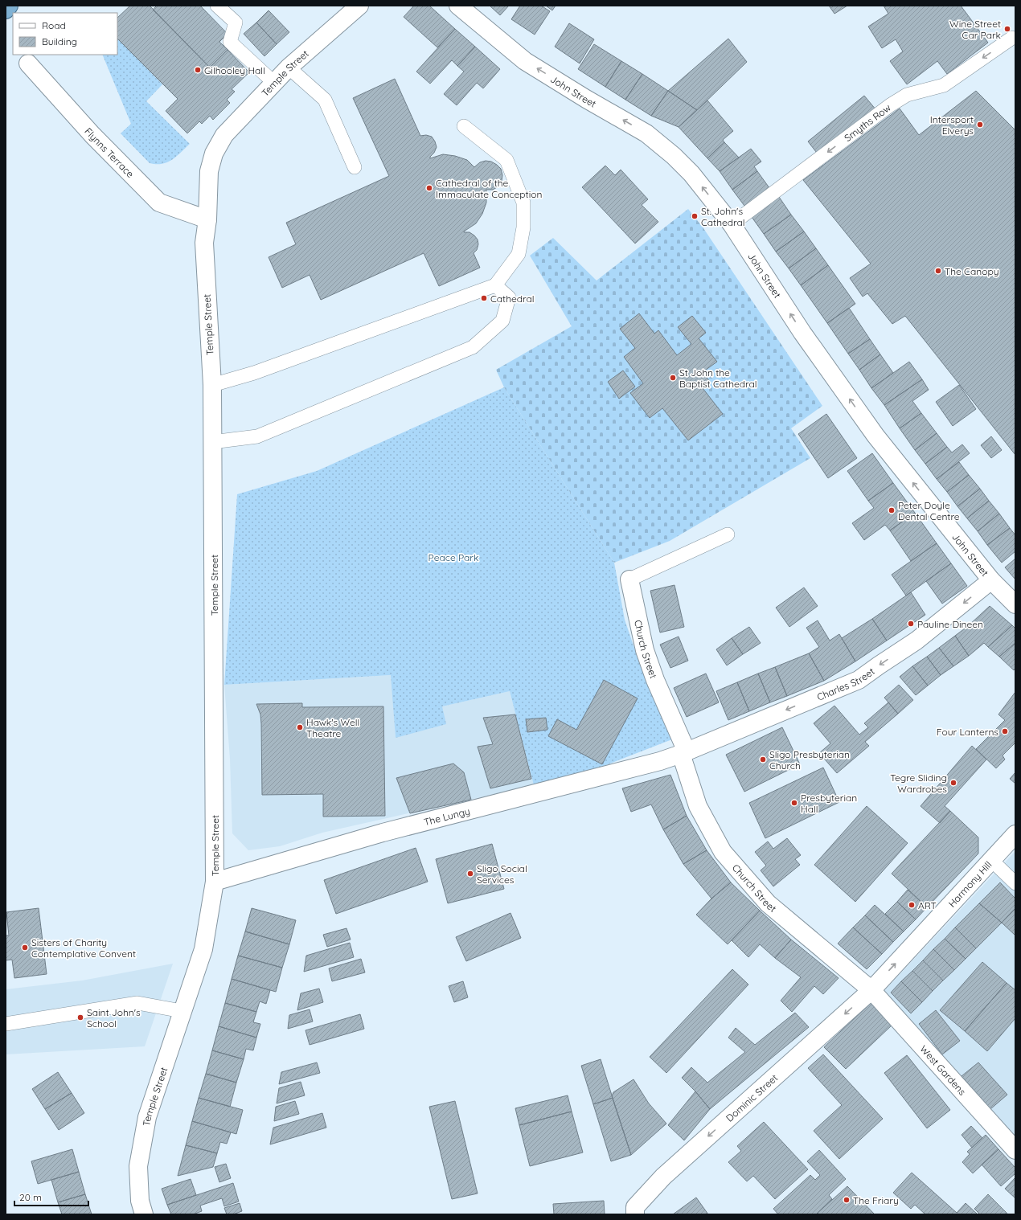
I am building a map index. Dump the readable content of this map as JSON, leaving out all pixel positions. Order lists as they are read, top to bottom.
{
  "streets": {
    "street": [
      "Temple Street",
      "John Street",
      "Flynns Terrace",
      "Church Street",
      "Charles Street",
      "The Lungy",
      "Harmony Hill",
      "West Gardens",
      "Dominic Street"
    ],
    "lane": ["Smyths Row"]
  },
  "crossings": [
    ["Temple Street", "Flynns Terrace"],
    ["Temple Street", "The Lungy"],
    ["John Street", "Smyths Row"],
    ["John Street", "Charles Street"],
    ["Church Street", "Charles Street"],
    ["Church Street", "The Lungy"],
    ["Church Street", "Harmony Hill"],
    ["Church Street", "West Gardens"],
    ["Church Street", "Dominic Street"],
    ["Charles Street", "The Lungy"],
    ["Harmony Hill", "West Gardens"],
    ["Harmony Hill", "Dominic Street"],
    ["West Gardens", "Dominic Street"]
  ],
  "one_way": [
    "John Street",
    "Smyths Row",
    "Charles Street",
    "Harmony Hill",
    "Dominic Street"
  ],
  "parks": ["Peace Park"],
  "places": [
    "Wine Street Car Park",
    "Gilhooley Hall",
    "Intersport Elverys",
    "Cathedral of the Immaculate Conception",
    "St. John's Cathedral",
    "The Canopy",
    "Cathedral",
    "St John the Baptist Cathedral",
    "Peter Doyle Dental Centre",
    "Pauline Dineen",
    "Hawk's Well Theatre",
    "Four Lanterns",
    "Sligo Presbyterian Church",
    "Tegre Sliding Wardrobes",
    "Presbyterian Hall",
    "Sligo Social Services",
    "ART",
    "Sisters of Charity Contemplative Convent",
    "Saint John's School",
    "The Friary"
  ],
  "legend": ["Road", "Building"],
  "scale_bar": "20 m"
}
